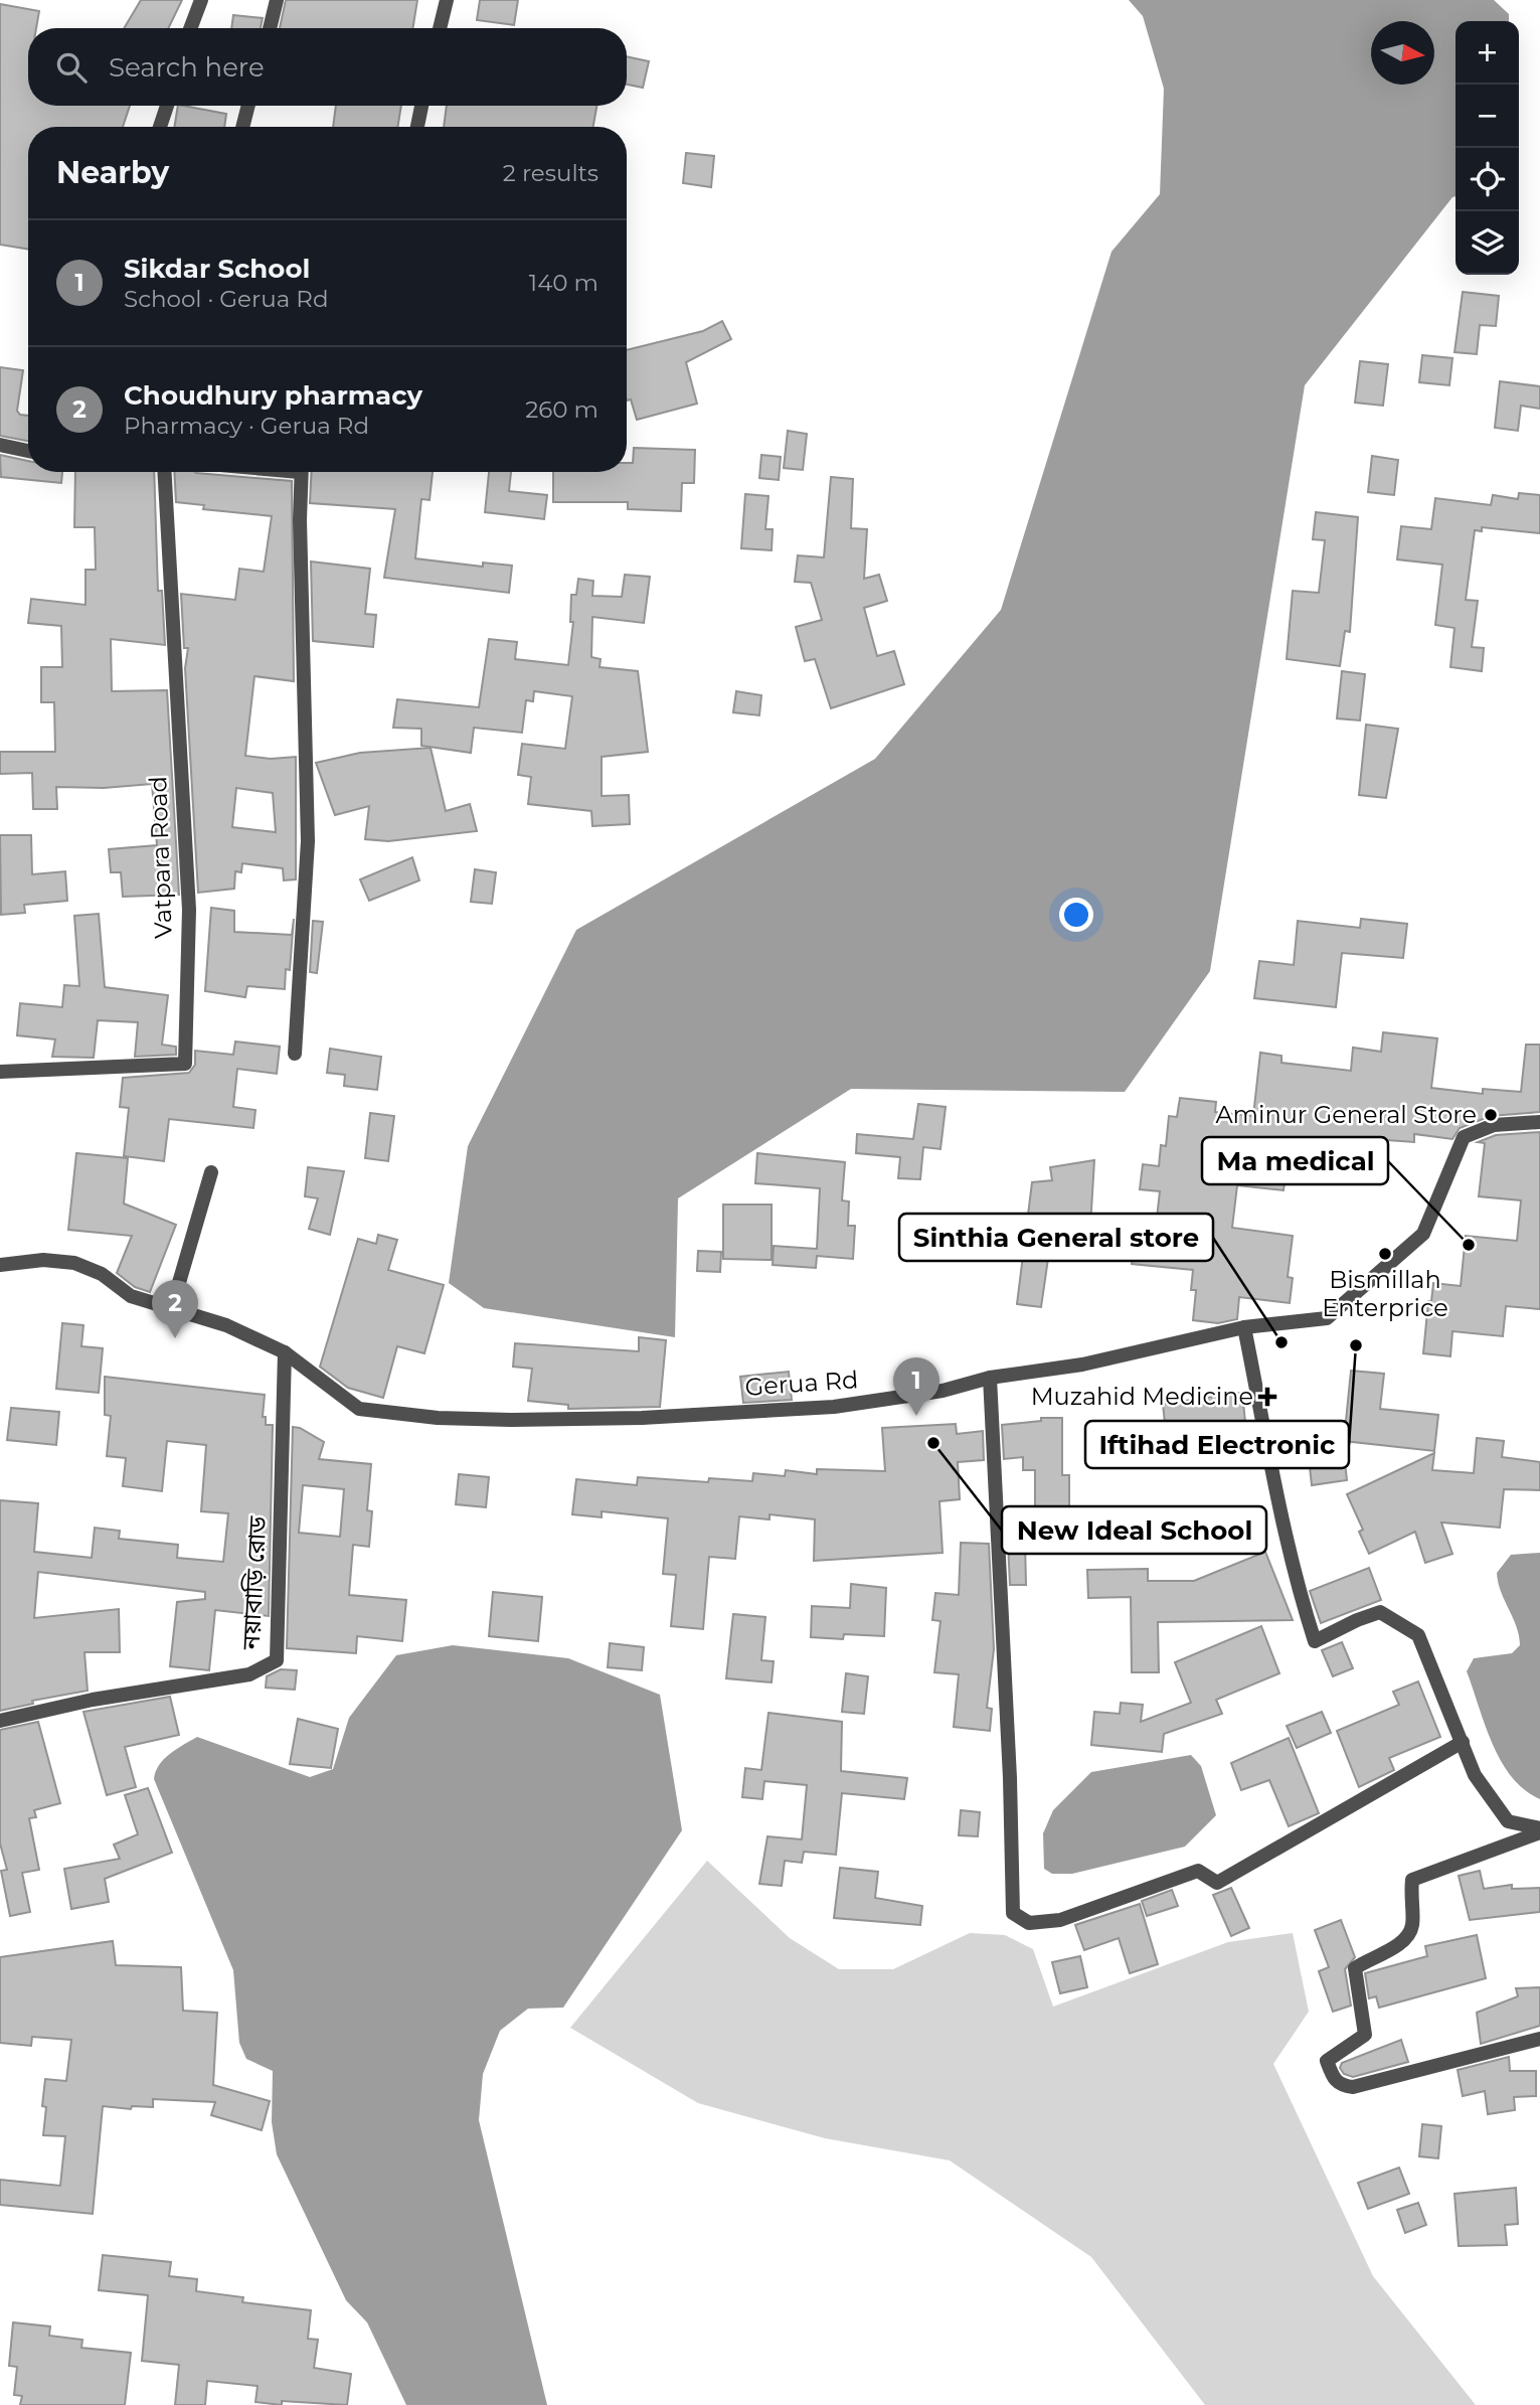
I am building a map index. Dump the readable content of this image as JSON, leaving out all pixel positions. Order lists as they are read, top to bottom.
{
  "streets": {
    "street": ["Vatpara Road", "Gerua Rd", "নয়াবাড়ি রোড"]
  },
  "crossings": [
    ["Gerua Rd", "নয়াবাড়ি রোড"]
  ],
  "places": {
    "other": [
      "Aminur General Store",
      "Ma medical",
      "Bismillah Enterprice",
      "Sinthia General store",
      "Iftihad Electronic",
      "New Ideal School"
    ],
    "health": ["Muzahid Medicine"]
  },
  "north": "right",
  "page": {
    "map_buttons": ["+", "−"],
    "search": "Search here",
    "heading": ["Nearby", "2 results"],
    "list": [
      {
        "mark": "1",
        "name": "Sikdar School",
        "note": "School · Gerua Rd",
        "value": "140 m"
      },
      {
        "mark": "2",
        "name": "Choudhury pharmacy",
        "note": "Pharmacy · Gerua Rd",
        "value": "260 m"
      }
    ],
    "pins": ["2", "1"]
  }
}
